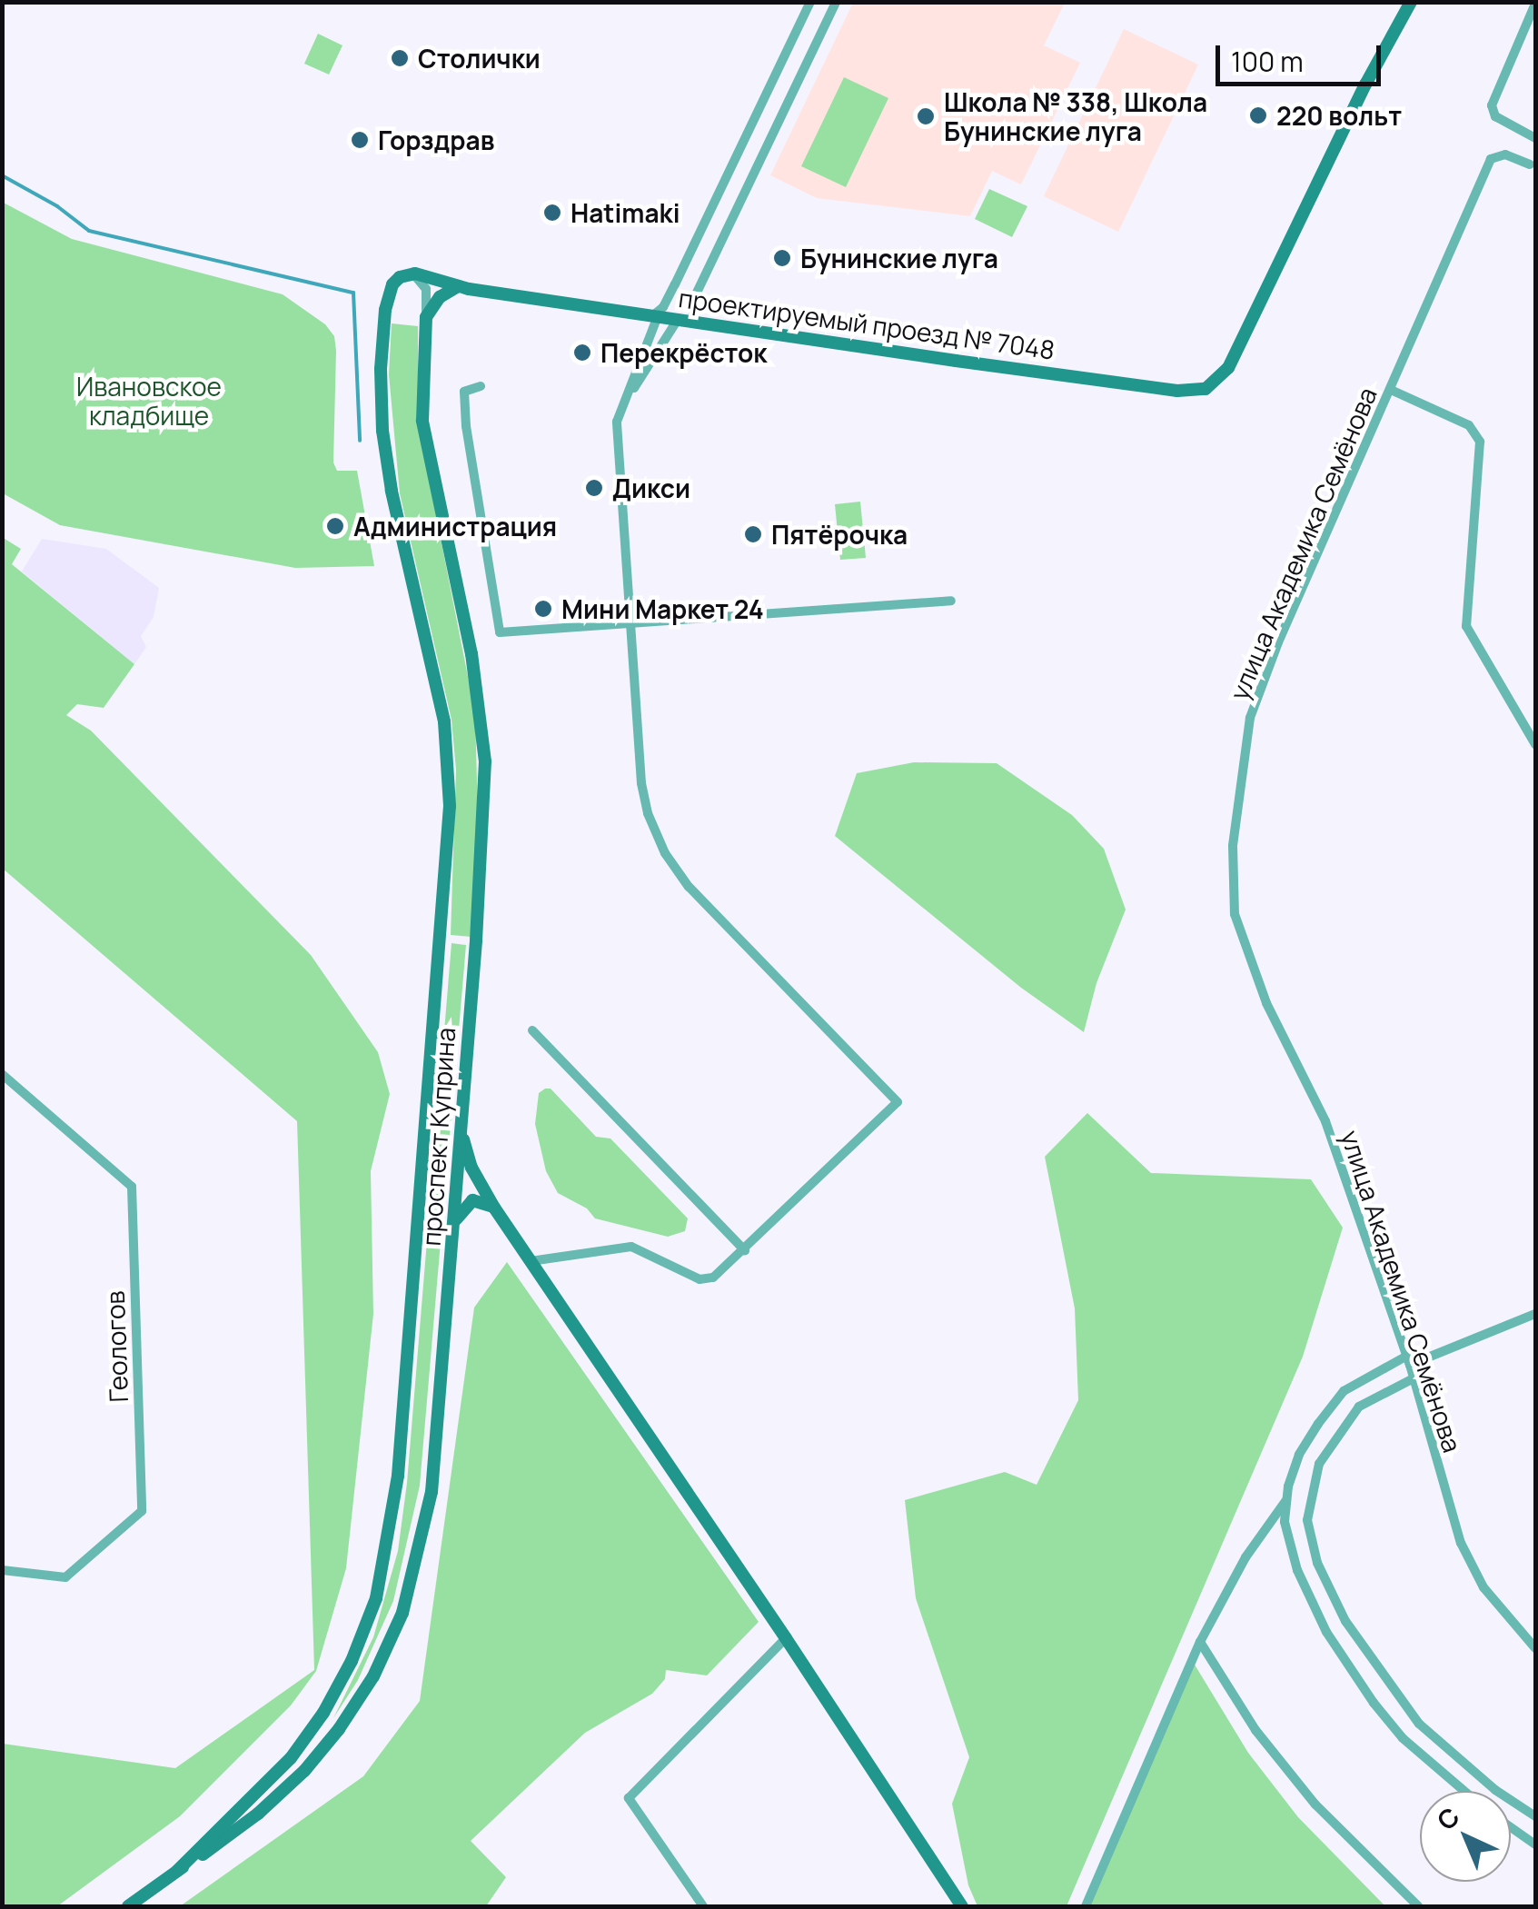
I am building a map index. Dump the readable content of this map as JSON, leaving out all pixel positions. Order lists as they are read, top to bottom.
{
  "streets": {
    "main road": ["проектируемый проезд № 7048", "проспект Куприна"],
    "street": ["улица Академика Семёнова", "Геологов"]
  },
  "crossings": [
    ["проектируемый проезд № 7048", "проспект Куприна"]
  ],
  "parks": ["Ивановское кладбище"],
  "places": [
    "Столички",
    "220 вольт",
    "Школа № 338, Школа Бунинские луга",
    "Горздрав",
    "Hatimaki",
    "Бунинские луга",
    "Перекрёсток",
    "Дикси",
    "Администрация",
    "Пятёрочка",
    "Мини Маркет 24"
  ],
  "scale_bar": "100 m",
  "north": "top left"
}
